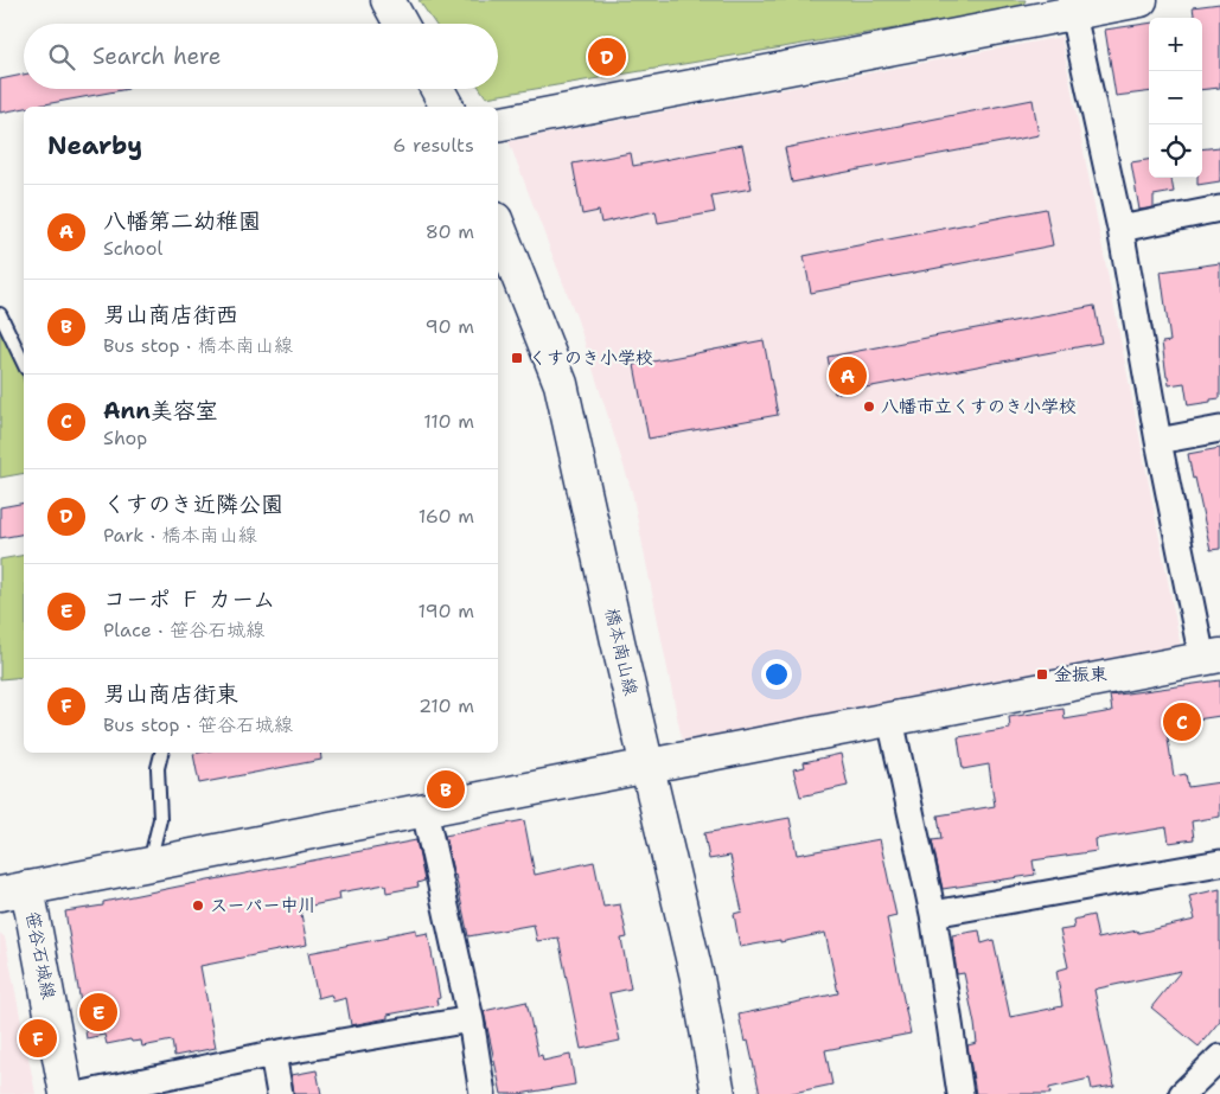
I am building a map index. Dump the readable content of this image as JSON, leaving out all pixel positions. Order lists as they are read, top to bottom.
{
  "streets": {
    "street": ["橋本南山線", "笹谷石城線"]
  },
  "places": {
    "transit": ["くすのき小学校", "金振東"],
    "other": ["八幡市立くすのき小学校", "スーパー中川"]
  },
  "page": {
    "map_buttons": ["+", "−"],
    "search": "Search here",
    "pins": [
      "D",
      "A",
      "C",
      "B",
      "E",
      "F"
    ],
    "heading": ["Nearby", "6 results"],
    "list": [
      {
        "mark": "A",
        "name": "八幡第二幼稚園",
        "note": "School",
        "value": "80 m"
      },
      {
        "mark": "B",
        "name": "男山商店街西",
        "note": "Bus stop · 橋本南山線",
        "value": "90 m"
      },
      {
        "mark": "C",
        "name": "Ann美容室",
        "note": "Shop",
        "value": "110 m"
      },
      {
        "mark": "D",
        "name": "くすのき近隣公園",
        "note": "Park · 橋本南山線",
        "value": "160 m"
      },
      {
        "mark": "E",
        "name": "コーポ Ｆ カーム",
        "note": "Place · 笹谷石城線",
        "value": "190 m"
      },
      {
        "mark": "F",
        "name": "男山商店街東",
        "note": "Bus stop · 笹谷石城線",
        "value": "210 m"
      }
    ]
  }
}
